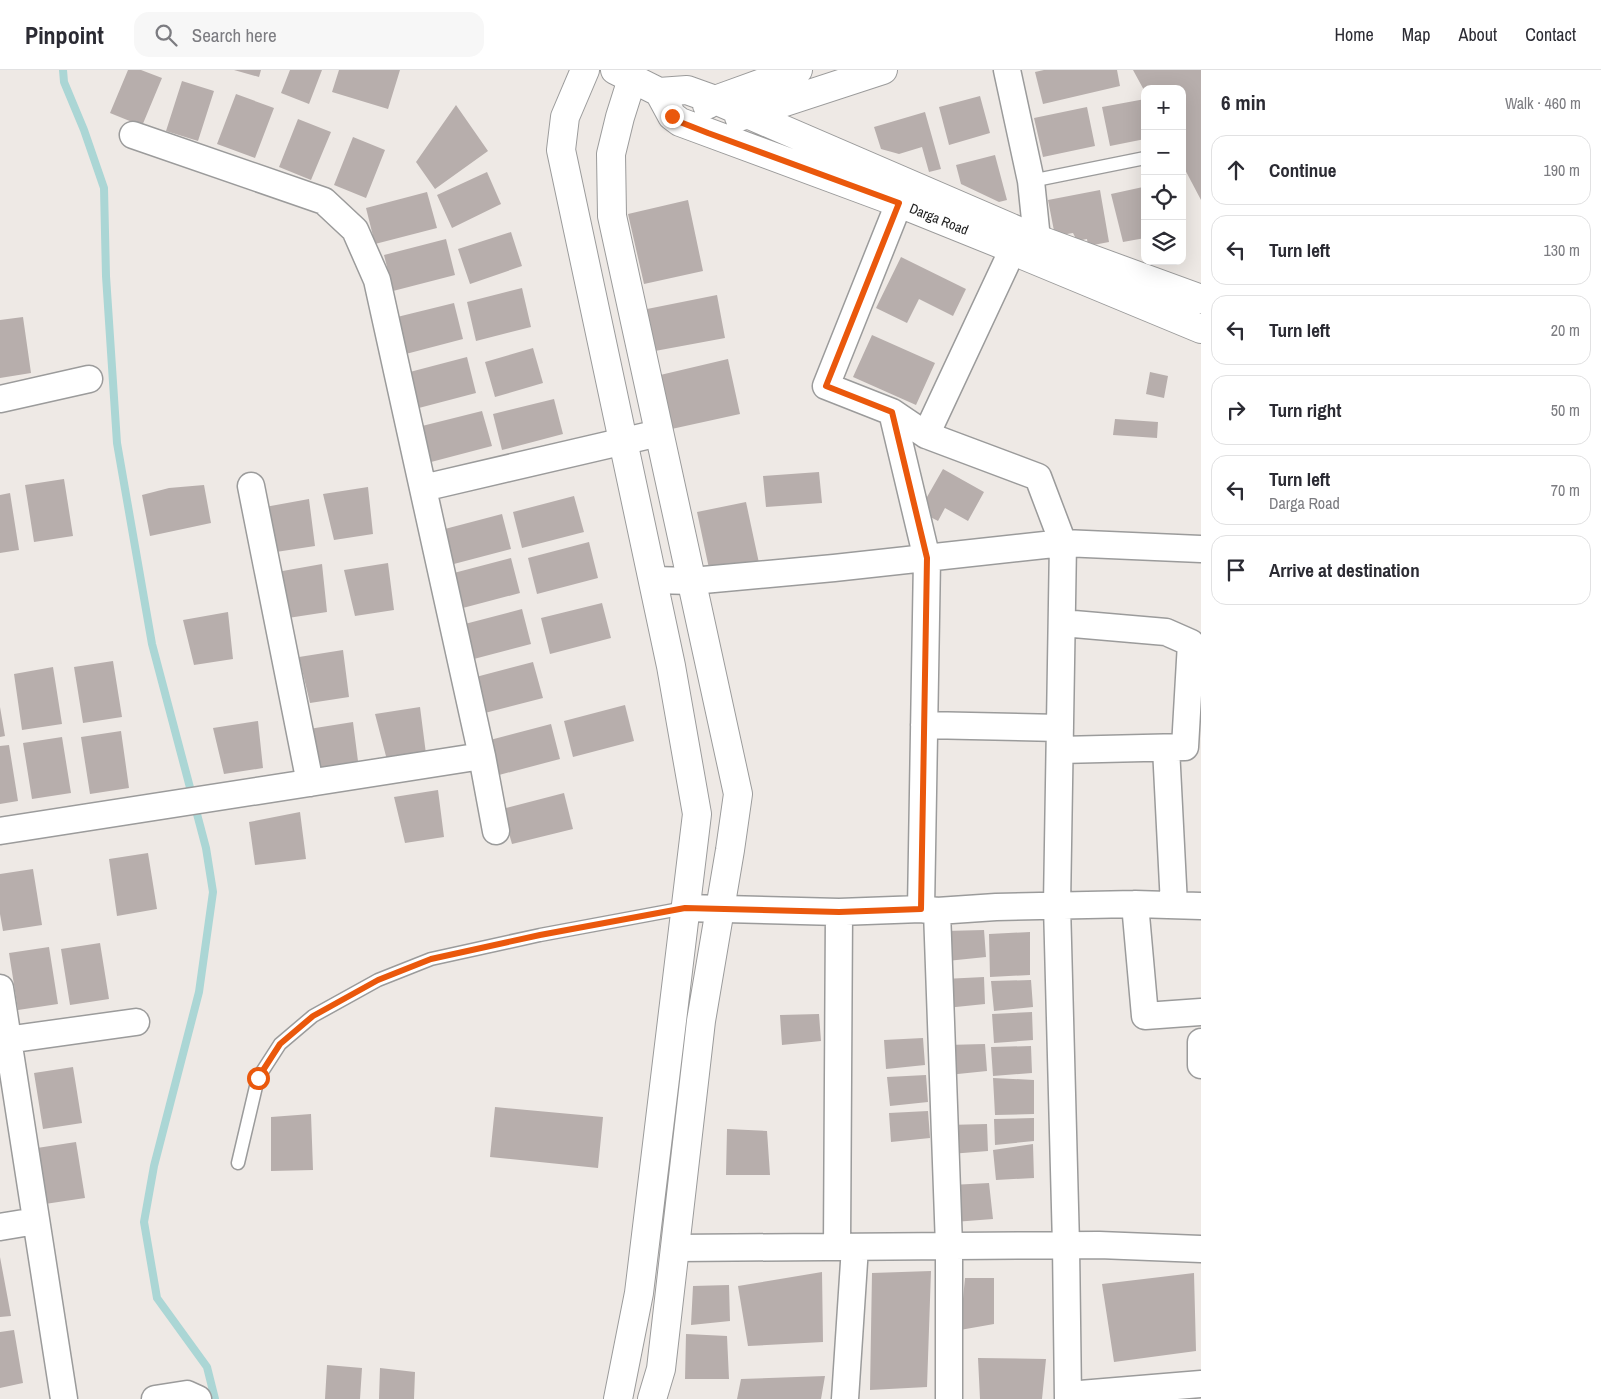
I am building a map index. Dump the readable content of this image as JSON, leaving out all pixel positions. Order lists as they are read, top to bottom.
{
  "streets": {
    "street": ["Darga Road"]
  },
  "page": {
    "header": "Pinpoint",
    "search": "Search here",
    "nav": [
      "Home",
      "Map",
      "About",
      "Contact"
    ],
    "heading": ["6 min", "Walk · 460 m"],
    "map_buttons": ["+", "−"],
    "list": [
      ["Continue", "190 m"],
      ["Turn left", "130 m"],
      ["Turn left", "20 m"],
      ["Turn right", "50 m"],
      ["Turn left", "Darga Road", "70 m"],
      "Arrive at destination"
    ]
  }
}
